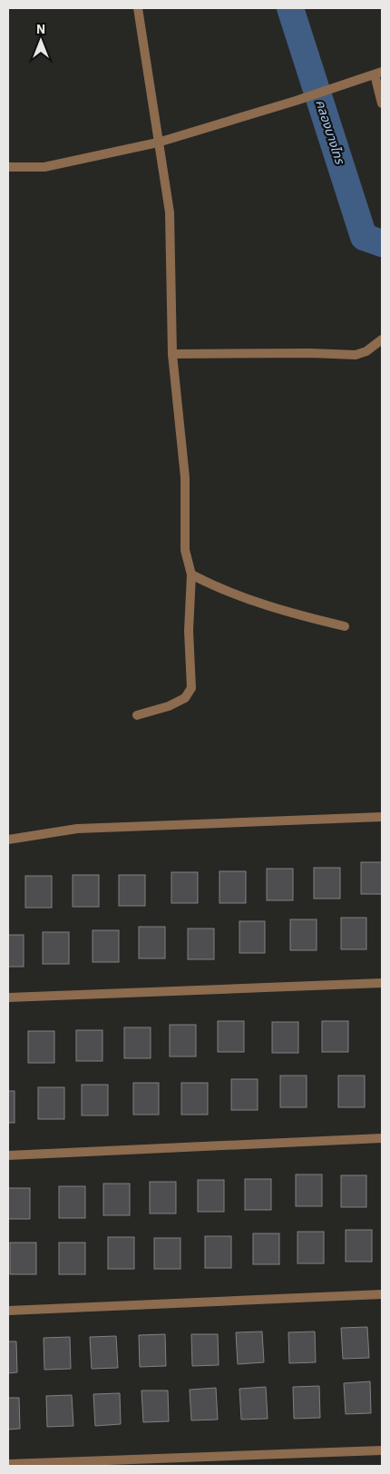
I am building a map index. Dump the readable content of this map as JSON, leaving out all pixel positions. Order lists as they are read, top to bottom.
{
  "water": ["คลองบางไทร"],
  "north": "top"
}
